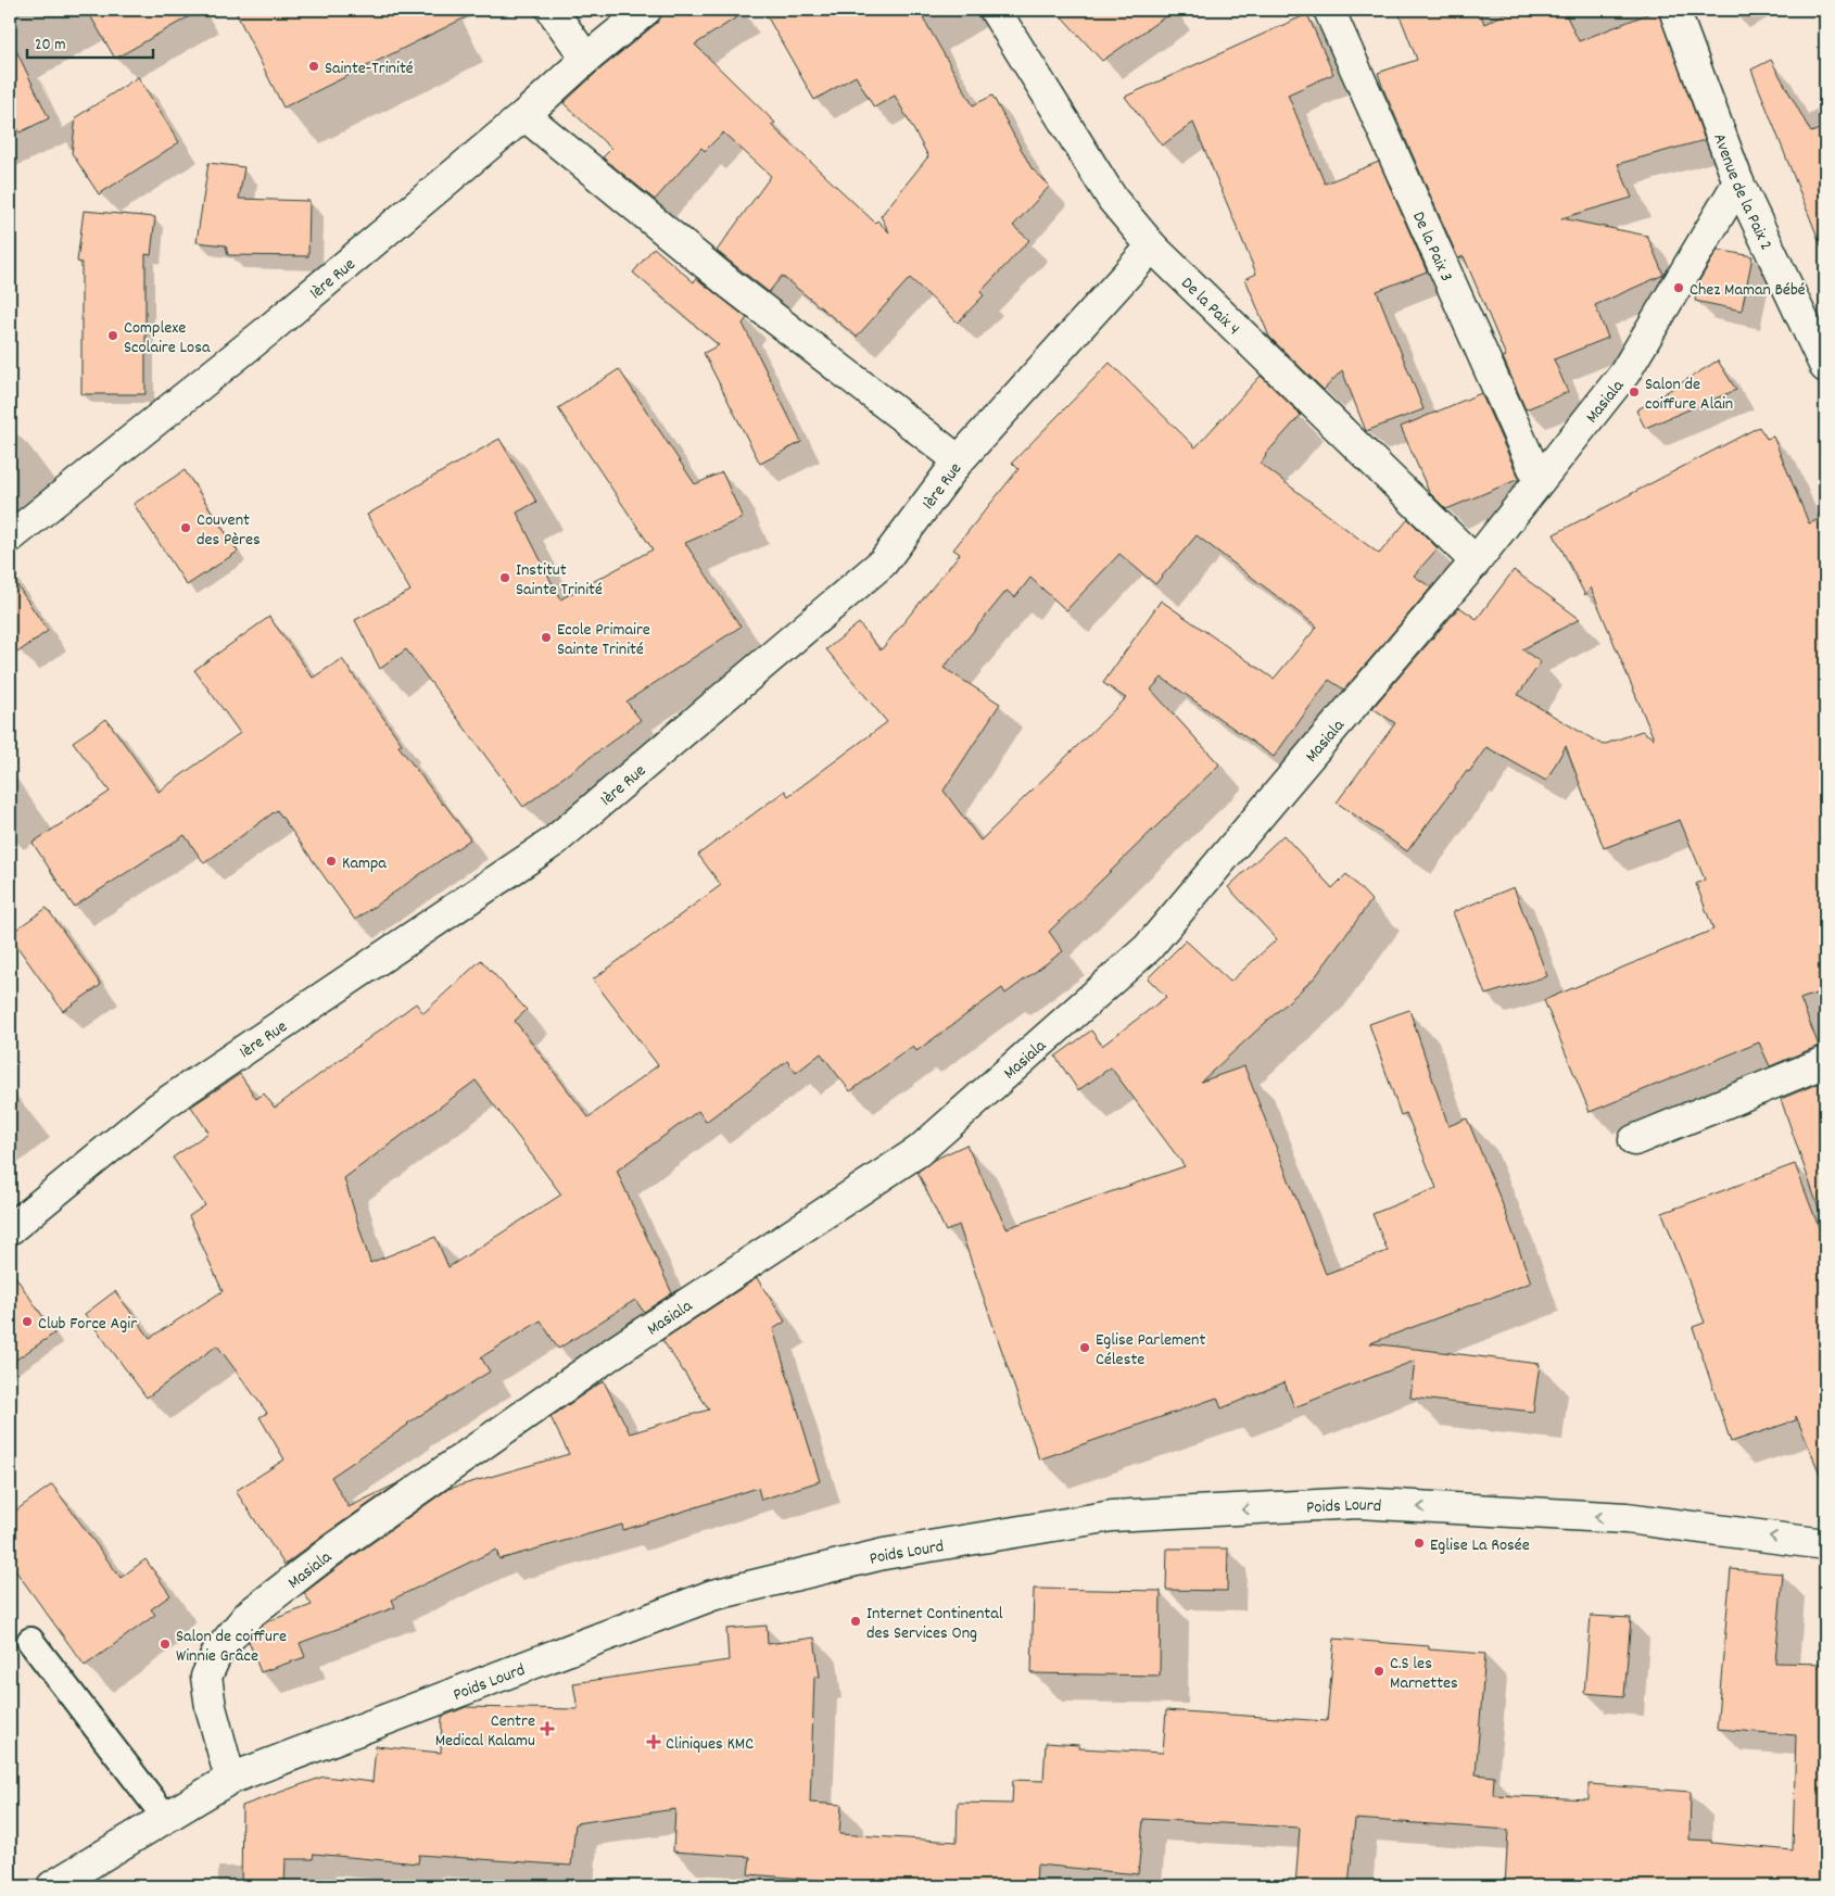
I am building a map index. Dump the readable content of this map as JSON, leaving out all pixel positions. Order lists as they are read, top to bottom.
{
  "streets": {
    "street": [
      "Avenue de la Paix 2",
      "De la Paix 3",
      "1ère Rue",
      "De la Paix 4",
      "Masiala",
      "Poids Lourd"
    ]
  },
  "crossings": [
    ["Avenue de la Paix 2", "Masiala"],
    ["De la Paix 3", "Masiala"],
    ["1ère Rue", "De la Paix 4"],
    ["De la Paix 4", "Masiala"],
    ["Masiala", "Poids Lourd"]
  ],
  "one_way": ["Poids Lourd"],
  "places": {
    "other": [
      "Sainte-Trinité",
      "Chez Maman Bébé",
      "Complexe Scolaire Losa",
      "Salon de coiffure Alain",
      "Couvent des Pères",
      "Institut Sainte Trinité",
      "Ecole Primaire Sainte Trinité",
      "Kampa",
      "Club Force Agir",
      "Eglise Parlement Céleste",
      "Eglise La Rosée",
      "Internet Continental des Services Ong",
      "Salon de coiffure Winnie Grâce",
      "C.S les Marnettes"
    ],
    "health": ["Centre Medical Kalamu", "Cliniques KMC"]
  },
  "scale_bar": "20 m"
}
